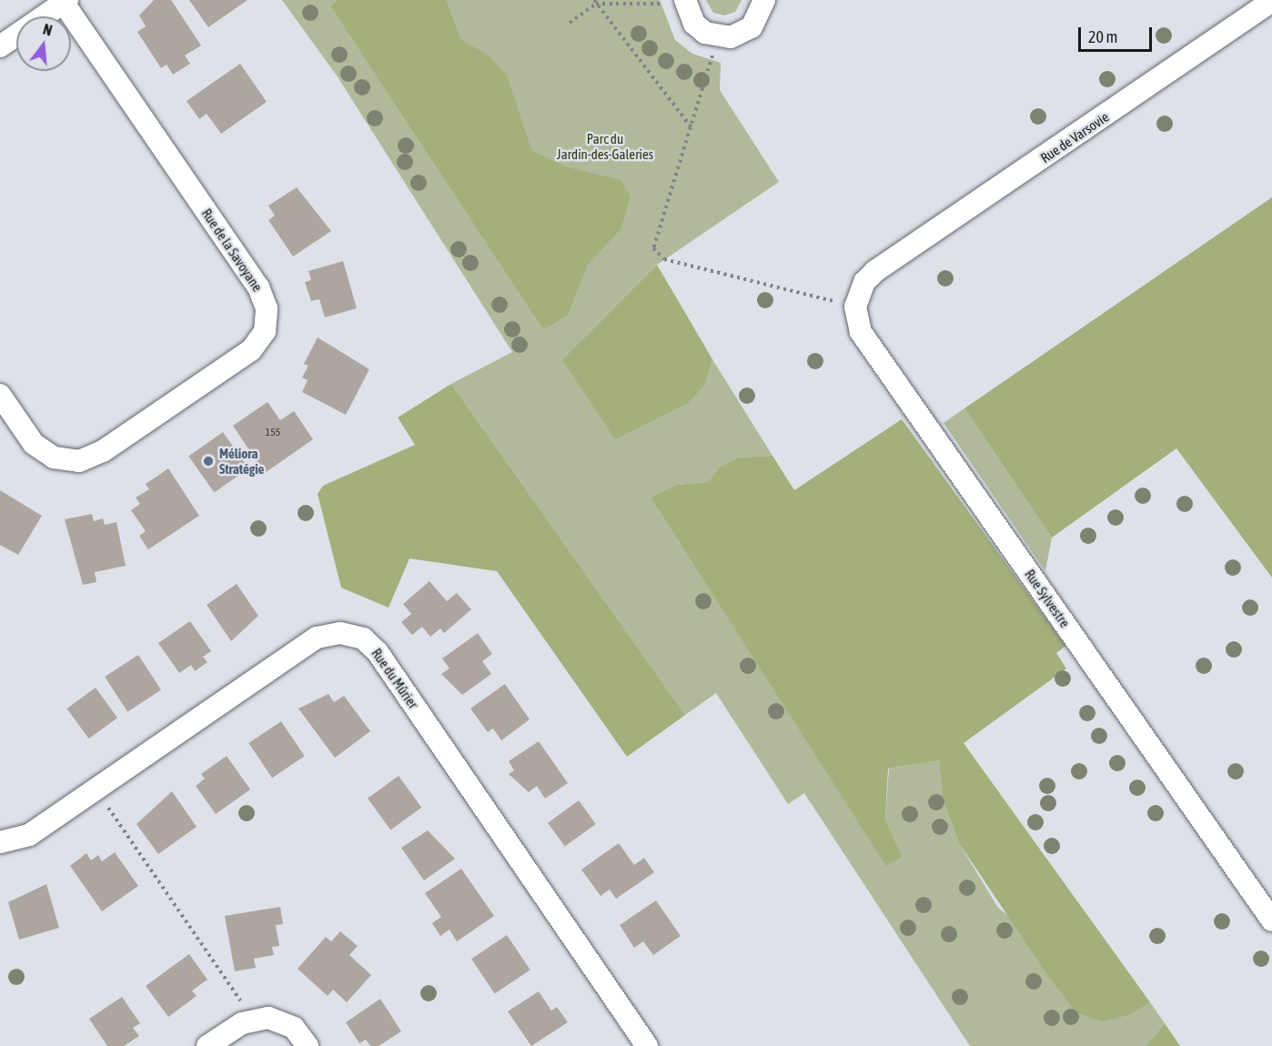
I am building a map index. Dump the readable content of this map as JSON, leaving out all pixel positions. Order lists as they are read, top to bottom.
{
  "streets": {
    "street": [
      "Rue de Varsovie",
      "Rue de la Savoyane",
      "Rue Sylvestre",
      "Rue du Mûrier"
    ]
  },
  "crossings": [
    ["Rue de Varsovie", "Rue Sylvestre"]
  ],
  "parks": ["Parc du Jardin-des-Galeries"],
  "places": ["Méliora Stratégie"],
  "house_numbers": ["155"],
  "scale_bar": "20 m",
  "north": "top"
}
